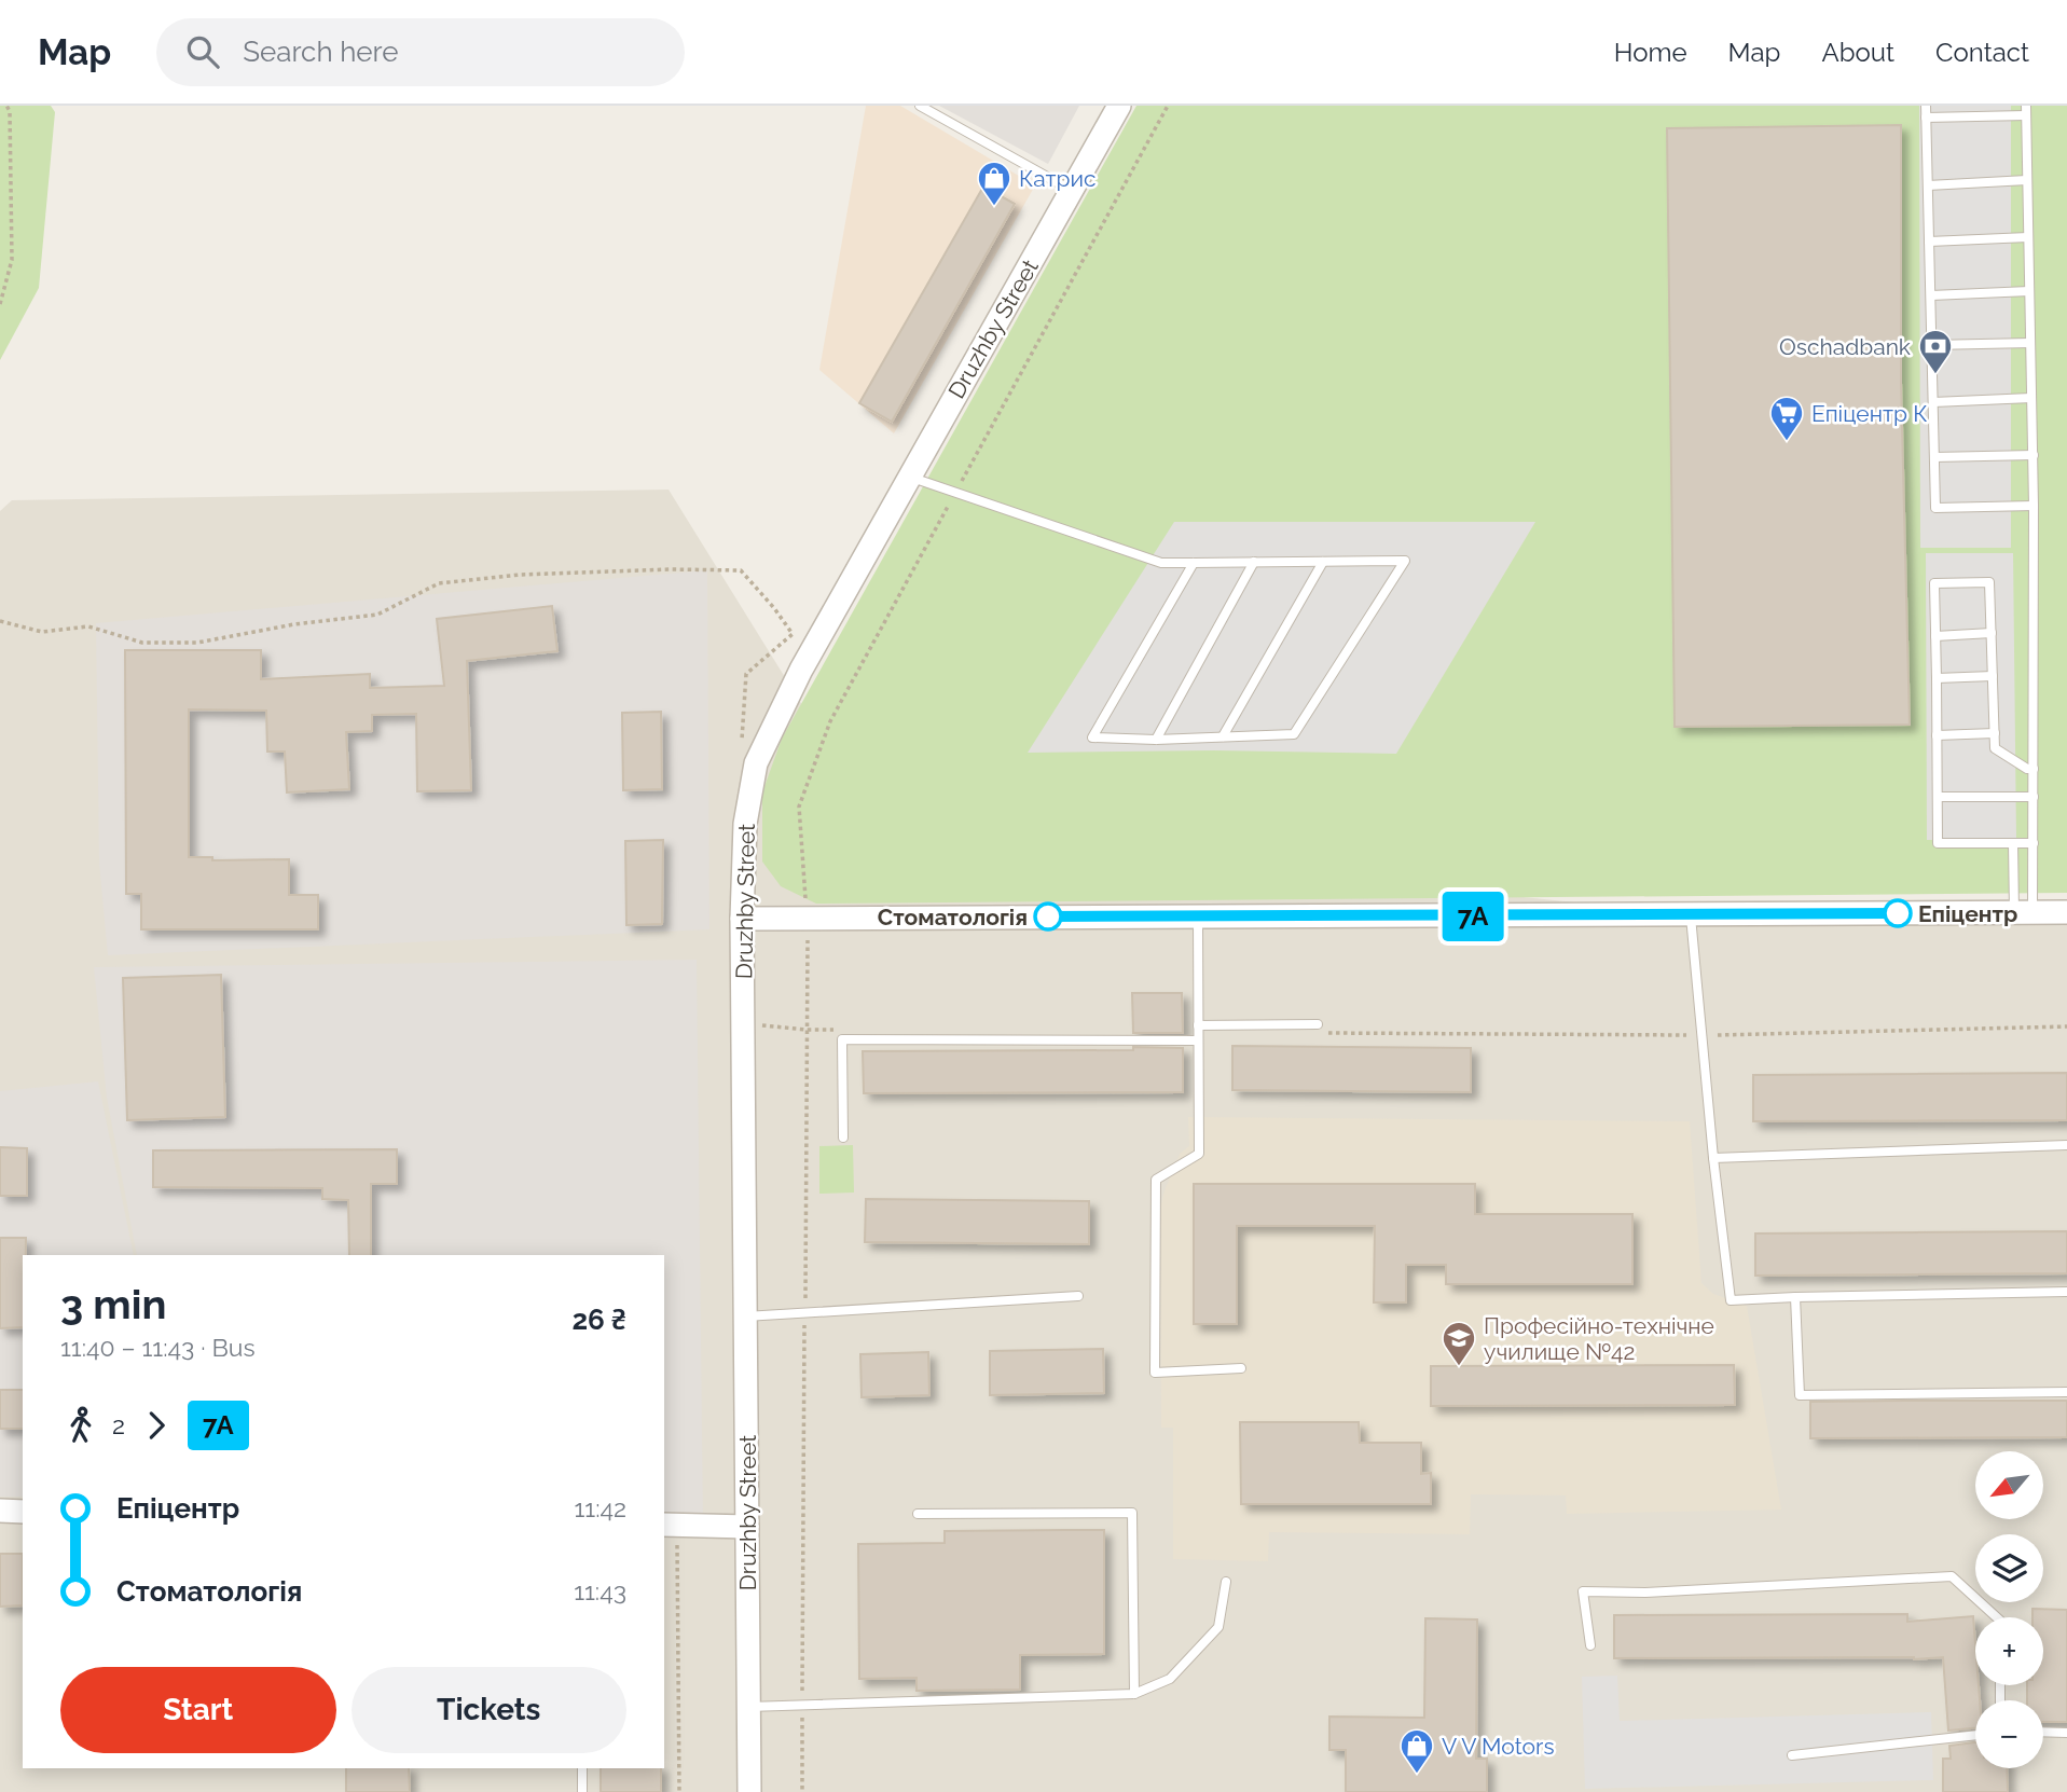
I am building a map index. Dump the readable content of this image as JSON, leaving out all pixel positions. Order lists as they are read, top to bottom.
{
  "streets": {
    "street": ["Druzhby Street"]
  },
  "places": {
    "shop": ["Катрис", "V V Motors"],
    "bank": ["Oschadbank"],
    "supermarket": ["Епіцентр К"],
    "other": ["Епіцентр", "Стоматологія"],
    "school or university": ["Професійно-технічне училище №42"]
  },
  "lines": ["bus line 7А"],
  "north": "bottom left",
  "page": {
    "header": "Map",
    "search": "Search here",
    "nav": [
      "Home",
      "Map",
      "About",
      "Contact"
    ],
    "on_map": "7А",
    "heading": ["3 min", "11:40 – 11:43 · Bus", "26 ₴"],
    "legs": ["2", "7А"],
    "map_buttons": ["+", "−"],
    "list": [
      {
        "name": "Епіцентр",
        "value": "11:42"
      },
      {
        "name": "Стоматологія",
        "value": "11:43"
      }
    ],
    "buttons": ["Start", "Tickets"]
  }
}
